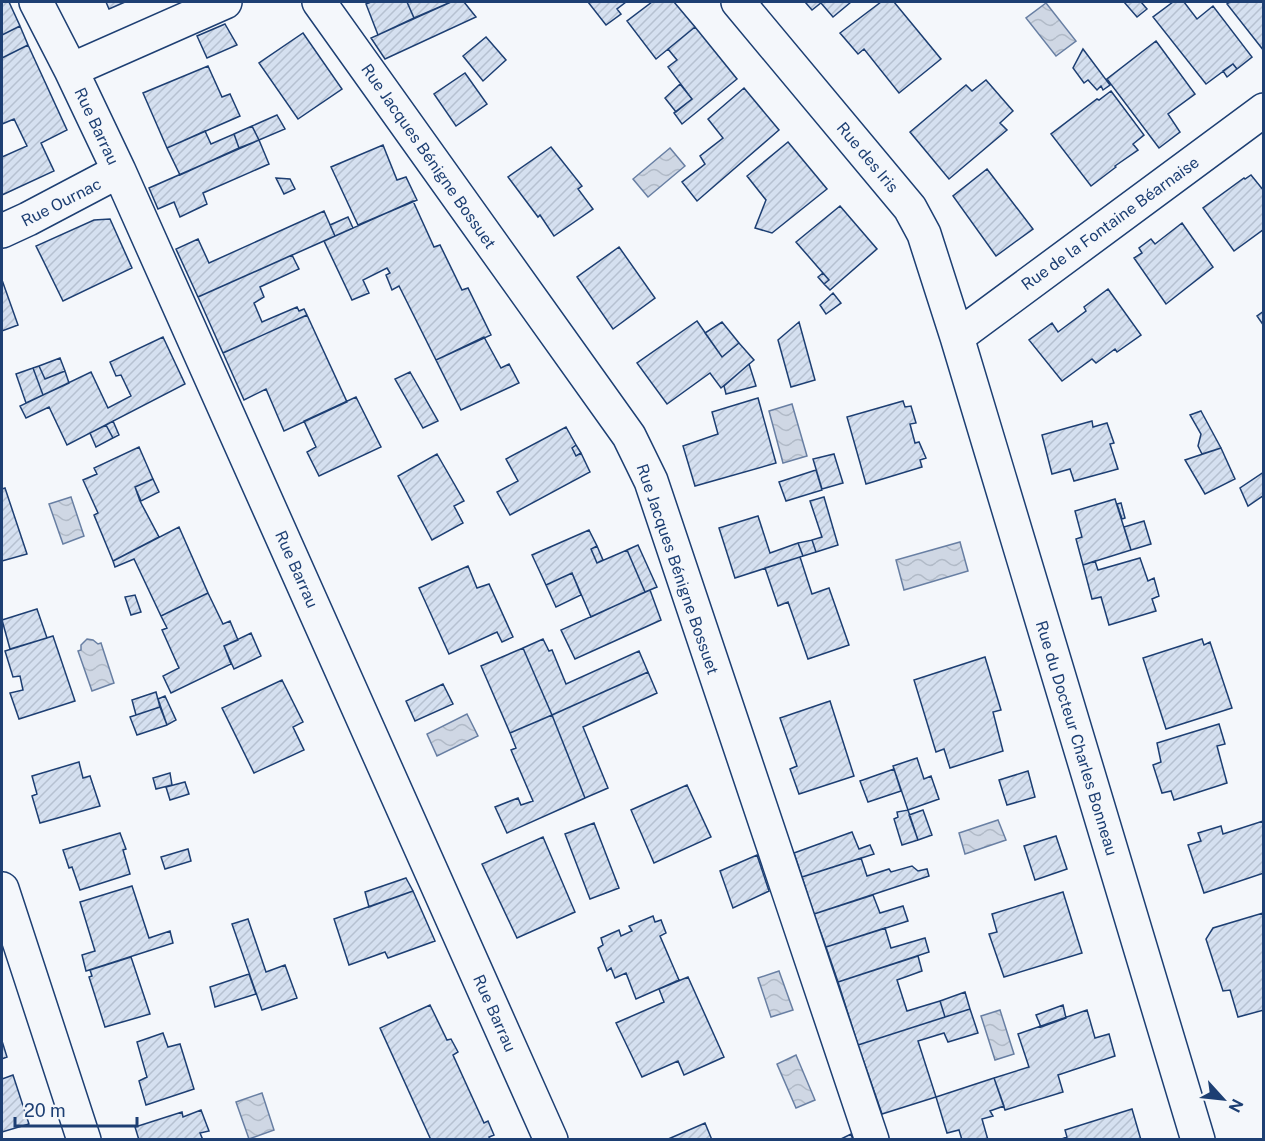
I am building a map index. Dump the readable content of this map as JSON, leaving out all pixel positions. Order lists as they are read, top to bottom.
{
  "streets": {
    "street": [
      "Rue Barrau",
      "Rue Jacques Bénigne Bossuet",
      "Rue des Iris",
      "Rue Ournac",
      "Rue de la Fontaine Béarnaise",
      "Rue du Docteur Charles Bonneau"
    ]
  },
  "crossings": [
    ["Rue Barrau", "Rue Ournac"],
    ["Rue des Iris", "Rue de la Fontaine Béarnaise"],
    ["Rue des Iris", "Rue du Docteur Charles Bonneau"],
    ["Rue de la Fontaine Béarnaise", "Rue du Docteur Charles Bonneau"]
  ],
  "scale_bar": "20 m",
  "north": "bottom right"
}
